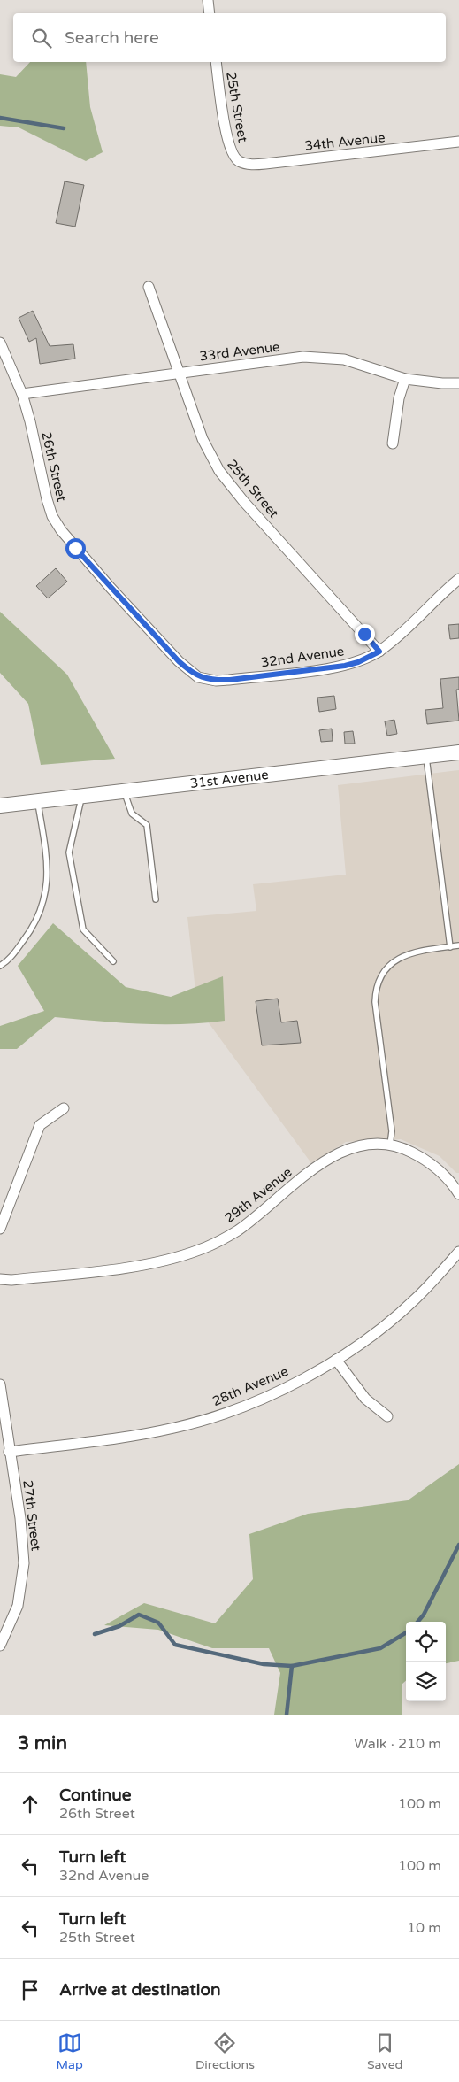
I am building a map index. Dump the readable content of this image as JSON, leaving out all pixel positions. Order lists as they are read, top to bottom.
{
  "streets": {
    "street": [
      "25th Street",
      "34th Avenue",
      "33rd Avenue",
      "26th Street",
      "32nd Avenue",
      "31st Avenue",
      "29th Avenue",
      "28th Avenue",
      "27th Street"
    ]
  },
  "crossings": [
    ["25th Street", "34th Avenue"],
    ["25th Street", "33rd Avenue"],
    ["25th Street", "32nd Avenue"],
    ["33rd Avenue", "26th Street"],
    ["26th Street", "32nd Avenue"],
    ["28th Avenue", "27th Street"]
  ],
  "page": {
    "search": "Search here",
    "heading": ["3 min", "Walk · 210 m"],
    "list": [
      ["Continue", "26th Street", "100 m"],
      ["Turn left", "32nd Avenue", "100 m"],
      ["Turn left", "25th Street", "10 m"],
      "Arrive at destination"
    ],
    "nav": ["Map", "Directions", "Saved"]
  }
}
